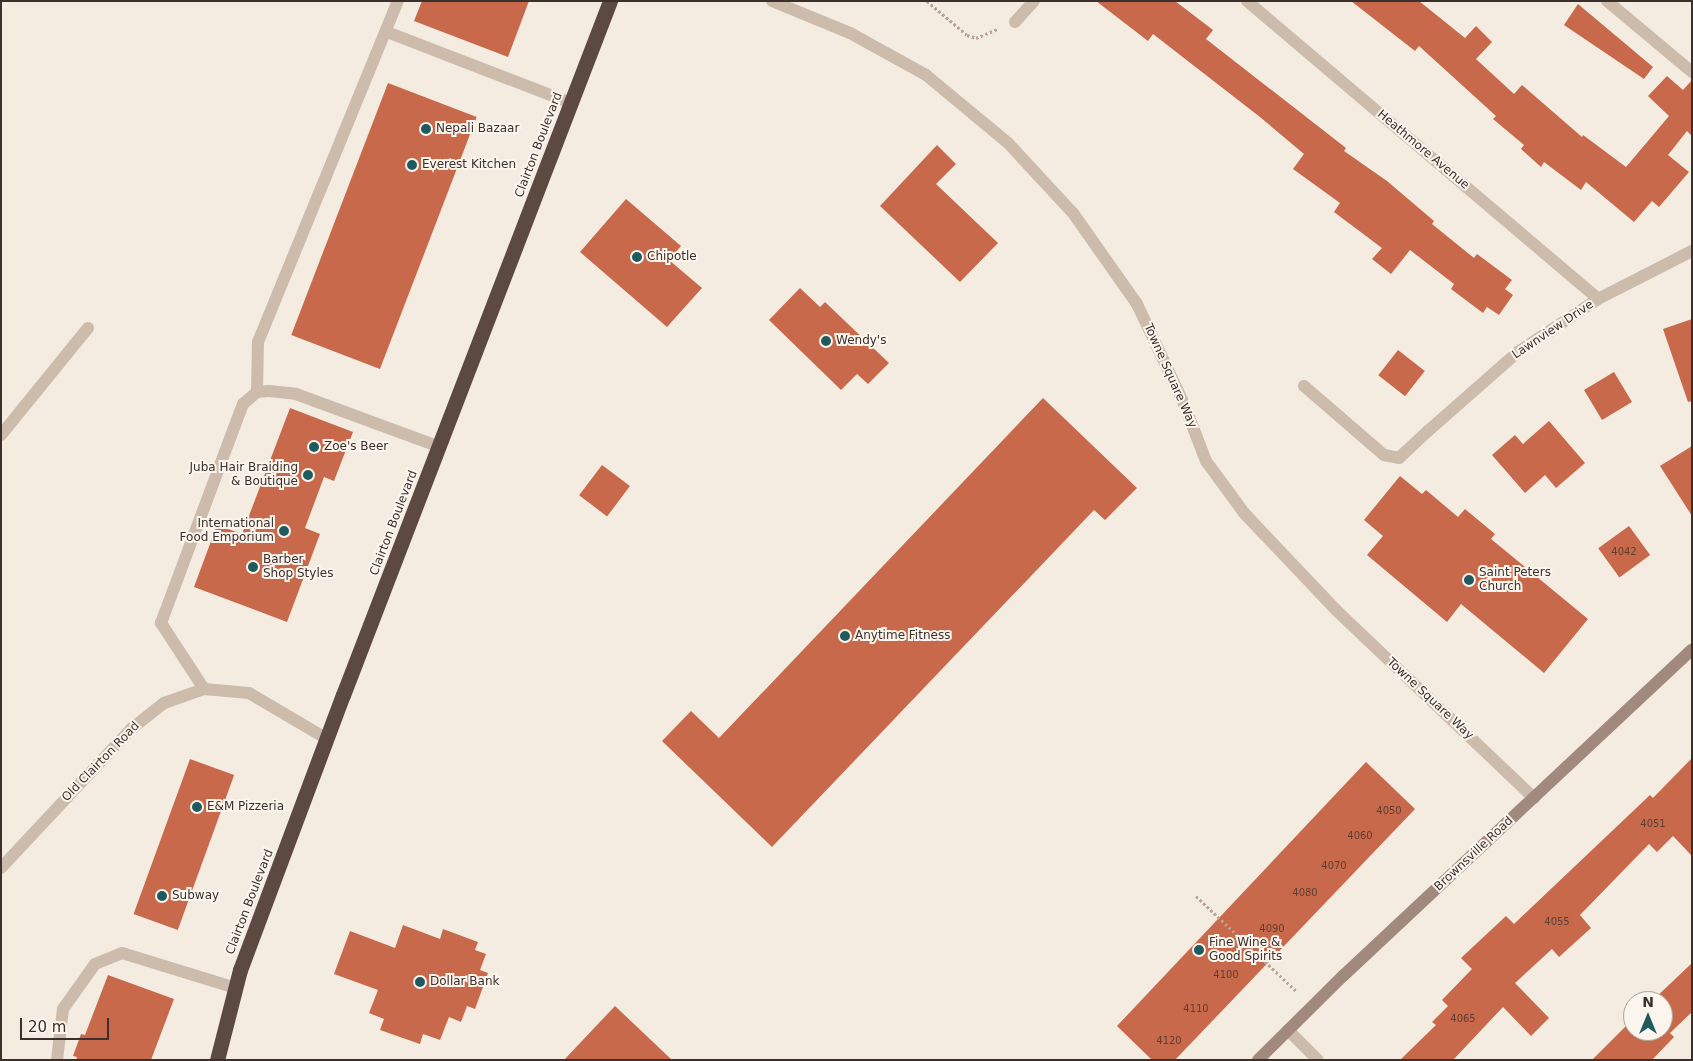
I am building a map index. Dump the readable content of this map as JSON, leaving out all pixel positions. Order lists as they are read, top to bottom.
{
  "streets": {
    "highway": ["Clairton Boulevard"],
    "main road": ["Brownsville Road"],
    "street": [
      "Heathmore Avenue",
      "Lawnview Drive",
      "Towne Square Way",
      "Old Clairton Road"
    ]
  },
  "crossings": [
    ["Clairton Boulevard", "Old Clairton Road"],
    ["Heathmore Avenue", "Lawnview Drive"],
    ["Towne Square Way", "Brownsville Road"]
  ],
  "places": [
    "Nepali Bazaar",
    "Everest Kitchen",
    "Chipotle",
    "Wendy's",
    "Zoe's Beer",
    "Juba Hair Braiding & Boutique",
    "International Food Emporium",
    "Barber Shop Styles",
    "Saint Peters Church",
    "Anytime Fitness",
    "E&M Pizzeria",
    "Subway",
    "Fine Wine & Good Spirits",
    "Dollar Bank"
  ],
  "house_numbers": [
    "4042",
    "4050",
    "4051",
    "4060",
    "4070",
    "4080",
    "4055",
    "4090",
    "4100",
    "4110",
    "4065",
    "4120"
  ],
  "scale_bar": "20 m",
  "north": "top"
}
